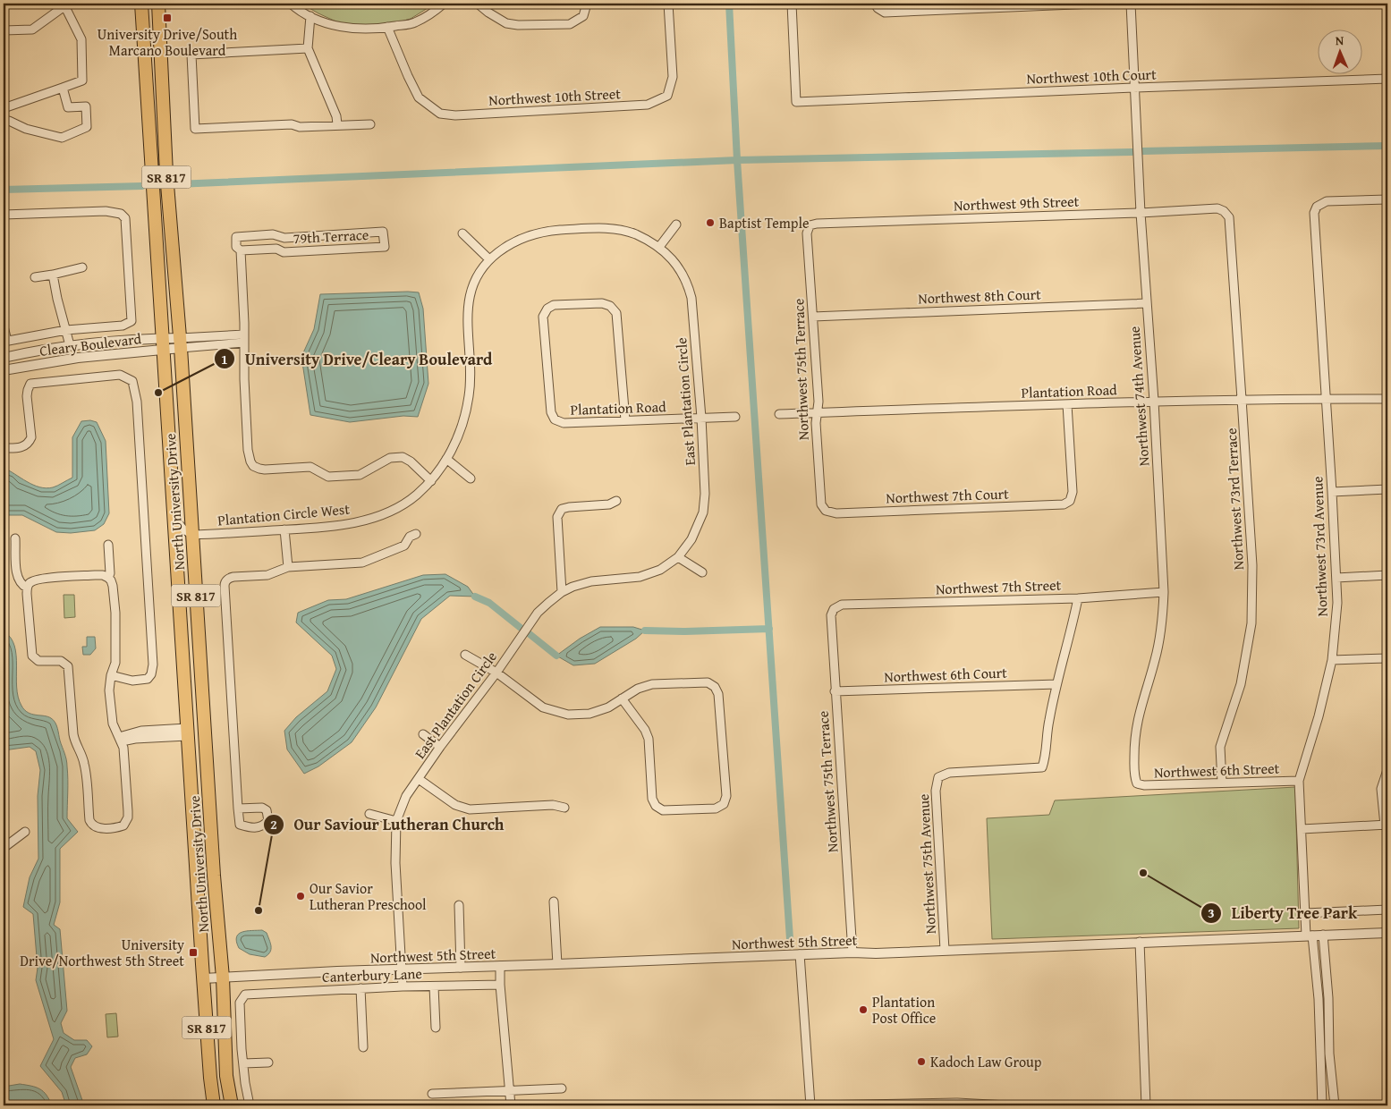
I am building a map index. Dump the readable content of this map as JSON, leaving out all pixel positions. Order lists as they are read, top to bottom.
{
  "streets": {
    "main road": ["SR 817", "North University Drive"],
    "street": [
      "Northwest 10th Court",
      "Northwest 10th Street",
      "Northwest 9th Street",
      "79th Terrace",
      "Northwest 8th Court",
      "Cleary Boulevard",
      "Northwest 75th Terrace",
      "Plantation Road",
      "Northwest 74th Avenue",
      "East Plantation Circle",
      "Northwest 7th Court",
      "Northwest 73rd Terrace",
      "Plantation Circle West",
      "Northwest 73rd Avenue",
      "Northwest 7th Street",
      "Northwest 6th Court",
      "Northwest 6th Street",
      "Northwest 75th Avenue",
      "Northwest 5th Street",
      "Canterbury Lane"
    ]
  },
  "crossings": [
    ["Northwest 10th Court", "Northwest 74th Avenue"],
    ["Northwest 9th Street", "Northwest 75th Terrace"],
    ["Northwest 9th Street", "Northwest 74th Avenue"],
    ["Northwest 9th Street", "Northwest 73rd Terrace"],
    ["Northwest 8th Court", "Northwest 75th Terrace"],
    ["Northwest 8th Court", "Northwest 74th Avenue"],
    ["Cleary Boulevard", "North University Drive"],
    ["Northwest 75th Terrace", "Plantation Road"],
    ["Northwest 75th Terrace", "Northwest 7th Court"],
    ["Northwest 75th Terrace", "Northwest 7th Street"],
    ["Northwest 75th Terrace", "Northwest 6th Court"],
    ["Northwest 75th Terrace", "Northwest 5th Street"],
    ["Plantation Road", "Northwest 74th Avenue"],
    ["Plantation Road", "East Plantation Circle"],
    ["Plantation Road", "Northwest 7th Court"],
    ["Plantation Road", "Northwest 73rd Terrace"],
    ["Plantation Road", "Northwest 73rd Avenue"],
    ["Northwest 74th Avenue", "Northwest 7th Street"],
    ["Northwest 74th Avenue", "Northwest 6th Street"],
    ["East Plantation Circle", "Plantation Circle West"],
    ["East Plantation Circle", "Northwest 5th Street"],
    ["East Plantation Circle", "Canterbury Lane"],
    ["Northwest 73rd Terrace", "Northwest 6th Street"],
    ["North University Drive", "Plantation Circle West"],
    ["North University Drive", "Northwest 5th Street"],
    ["Northwest 73rd Avenue", "Northwest 6th Street"],
    ["Northwest 73rd Avenue", "Northwest 5th Street"],
    ["Northwest 6th Court", "Northwest 75th Avenue"],
    ["Northwest 75th Avenue", "Northwest 5th Street"]
  ],
  "places": {
    "transit": ["University Drive/South Marcano Boulevard", "University Drive/Northwest 5th Street"],
    "other": [
      "Baptist Temple",
      "University Drive/Cleary Boulevard",
      "Liberty Tree Park",
      "Our Savior Lutheran Preschool",
      "Our Saviour Lutheran Church",
      "Plantation Post Office",
      "Kadoch Law Group"
    ]
  },
  "north": "top"
}
